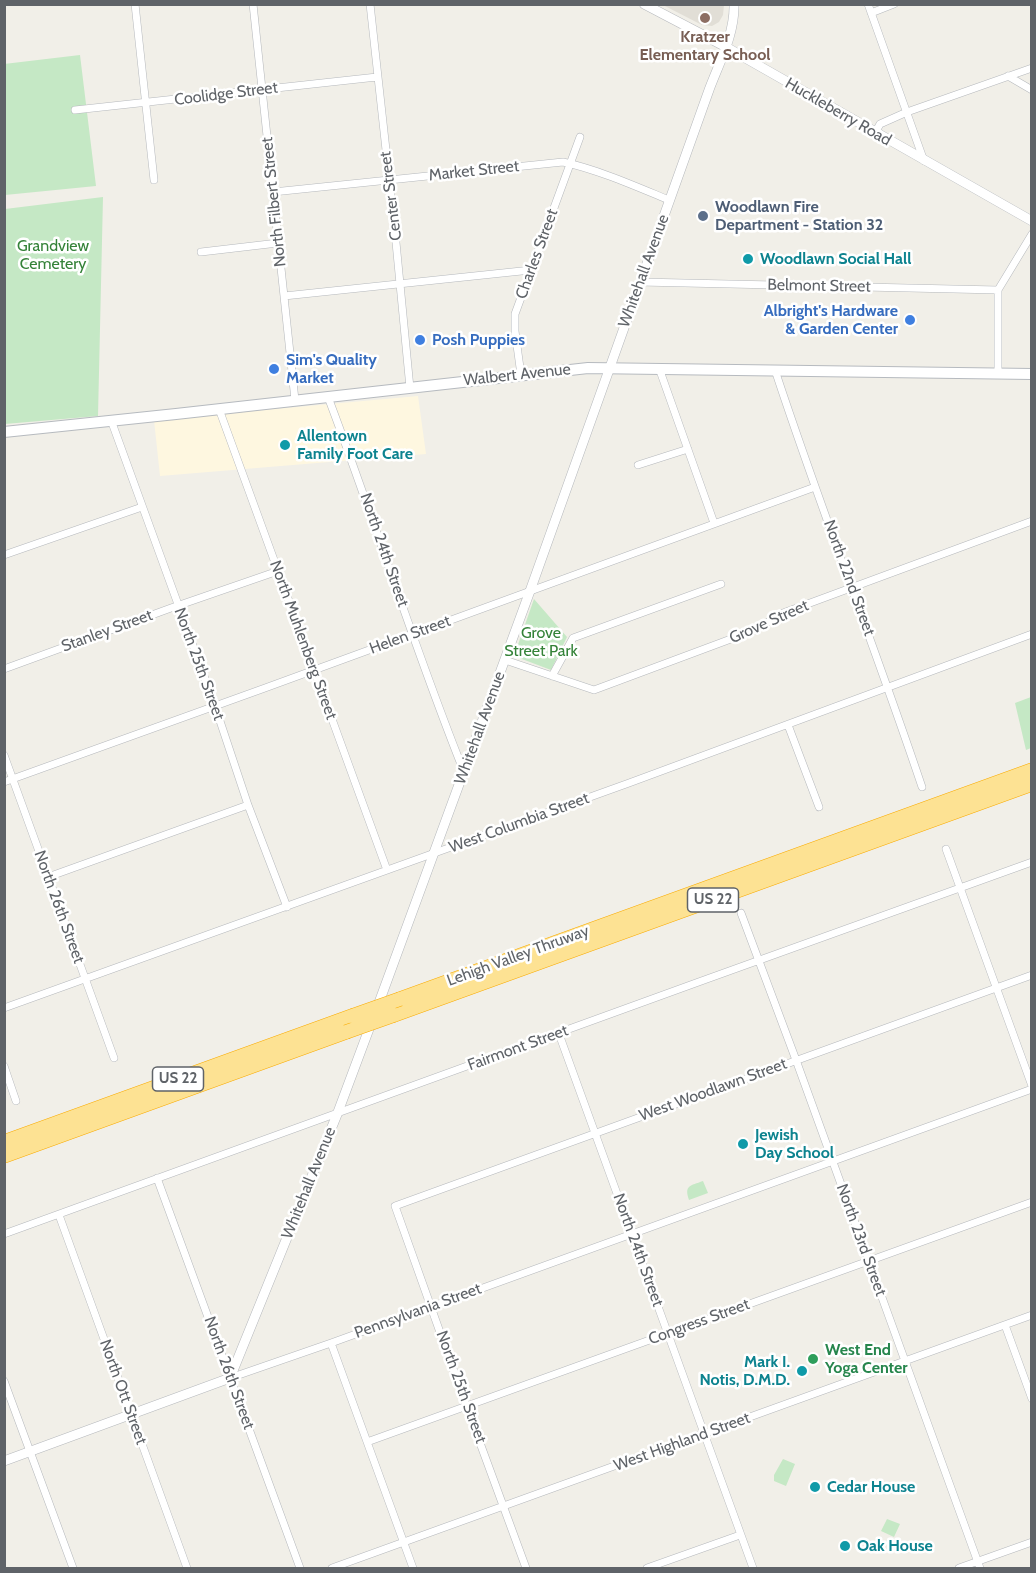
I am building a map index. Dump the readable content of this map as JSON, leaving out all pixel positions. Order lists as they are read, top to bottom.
{
  "streets": {
    "highway": ["US 22", "Lehigh Valley Thruway"],
    "main road": ["Walbert Avenue"],
    "street": [
      "Coolidge Street",
      "Huckleberry Road",
      "Market Street",
      "Center Street",
      "North Filbert Street",
      "Charles Street",
      "Whitehall Avenue",
      "Belmont Street",
      "North 24th Street",
      "North 22nd Street",
      "Grove Street",
      "Stanley Street",
      "Helen Street",
      "North Muhlenberg Street",
      "North 25th Street",
      "West Columbia Street",
      "North 26th Street",
      "Fairmont Street",
      "West Woodlawn Street",
      "North 23rd Street",
      "Pennsylvania Street",
      "Congress Street",
      "North Ott Street",
      "West Highland Street"
    ]
  },
  "crossings": [
    ["Coolidge Street", "Center Street"],
    ["Coolidge Street", "North Filbert Street"],
    ["Huckleberry Road", "Whitehall Avenue"],
    ["Market Street", "Center Street"],
    ["Market Street", "North Filbert Street"],
    ["Market Street", "Charles Street"],
    ["Market Street", "Whitehall Avenue"],
    ["Center Street", "Walbert Avenue"],
    ["North Filbert Street", "Walbert Avenue"],
    ["Charles Street", "Walbert Avenue"],
    ["Whitehall Avenue", "Belmont Street"],
    ["Whitehall Avenue", "Walbert Avenue"],
    ["Whitehall Avenue", "North 24th Street"],
    ["Whitehall Avenue", "Grove Street"],
    ["Whitehall Avenue", "Helen Street"],
    ["Whitehall Avenue", "West Columbia Street"],
    ["Whitehall Avenue", "North 26th Street"],
    ["Whitehall Avenue", "Fairmont Street"],
    ["Whitehall Avenue", "Pennsylvania Street"],
    ["Walbert Avenue", "North 24th Street"],
    ["Walbert Avenue", "North 22nd Street"],
    ["Walbert Avenue", "North Muhlenberg Street"],
    ["Walbert Avenue", "North 25th Street"],
    ["North 24th Street", "Helen Street"],
    ["North 24th Street", "Fairmont Street"],
    ["North 24th Street", "West Woodlawn Street"],
    ["North 24th Street", "Pennsylvania Street"],
    ["North 24th Street", "Congress Street"],
    ["North 24th Street", "West Highland Street"],
    ["North 22nd Street", "Grove Street"],
    ["North 22nd Street", "Helen Street"],
    ["North 22nd Street", "West Columbia Street"],
    ["Stanley Street", "North Muhlenberg Street"],
    ["Stanley Street", "North 25th Street"],
    ["Helen Street", "North Muhlenberg Street"],
    ["Helen Street", "North 25th Street"],
    ["Helen Street", "North 26th Street"],
    ["North Muhlenberg Street", "West Columbia Street"],
    ["North 25th Street", "West Columbia Street"],
    ["North 25th Street", "West Woodlawn Street"],
    ["North 25th Street", "Pennsylvania Street"],
    ["North 25th Street", "Congress Street"],
    ["North 25th Street", "West Highland Street"],
    ["West Columbia Street", "North 26th Street"],
    ["North 26th Street", "Fairmont Street"],
    ["North 26th Street", "Pennsylvania Street"],
    ["Fairmont Street", "North 23rd Street"],
    ["Fairmont Street", "North Ott Street"],
    ["West Woodlawn Street", "North 23rd Street"],
    ["North 23rd Street", "Pennsylvania Street"],
    ["North 23rd Street", "Congress Street"],
    ["North 23rd Street", "West Highland Street"],
    ["Pennsylvania Street", "North Ott Street"]
  ],
  "parks": ["Grandview Cemetery", "Grove Street Park"],
  "places": [
    "Kratzer Elementary School",
    "Woodlawn Fire Department - Station 32",
    "Woodlawn Social Hall",
    "Albright's Hardware & Garden Center",
    "Posh Puppies",
    "Sim's Quality Market",
    "Allentown Family Foot Care",
    "Jewish Day School",
    "West End Yoga Center",
    "Mark I. Notis, D.M.D.",
    "Cedar House",
    "Oak House"
  ]
}
